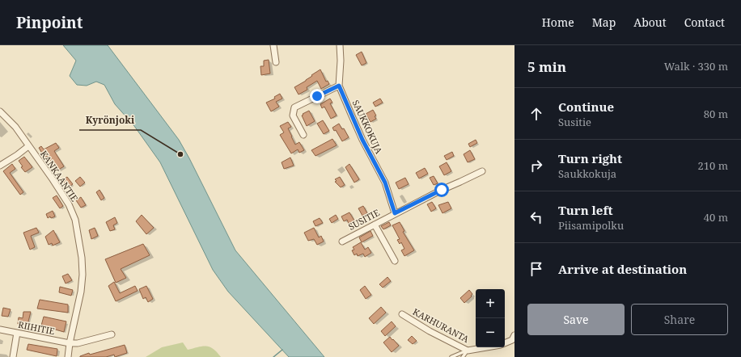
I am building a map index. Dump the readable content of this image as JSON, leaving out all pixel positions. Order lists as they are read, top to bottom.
{
  "streets": {
    "street": [
      "SAUKKOKUJA",
      "KANKAANTIE",
      "SUSITIE",
      "KARHURANTA",
      "RIIHITIE"
    ]
  },
  "crossings": [
    ["SAUKKOKUJA", "SUSITIE"],
    ["KANKAANTIE", "RIIHITIE"]
  ],
  "places": ["Kyrönjoki"],
  "page": {
    "header": "Pinpoint",
    "nav": [
      "Home",
      "Map",
      "About",
      "Contact"
    ],
    "heading": ["5 min", "Walk · 330 m"],
    "list": [
      ["Continue", "Susitie", "80 m"],
      ["Turn right", "Saukkokuja", "210 m"],
      ["Turn left", "Piisamipolku", "40 m"],
      "Arrive at destination"
    ],
    "map_buttons": ["+", "−"],
    "buttons": ["Save", "Share"]
  }
}
